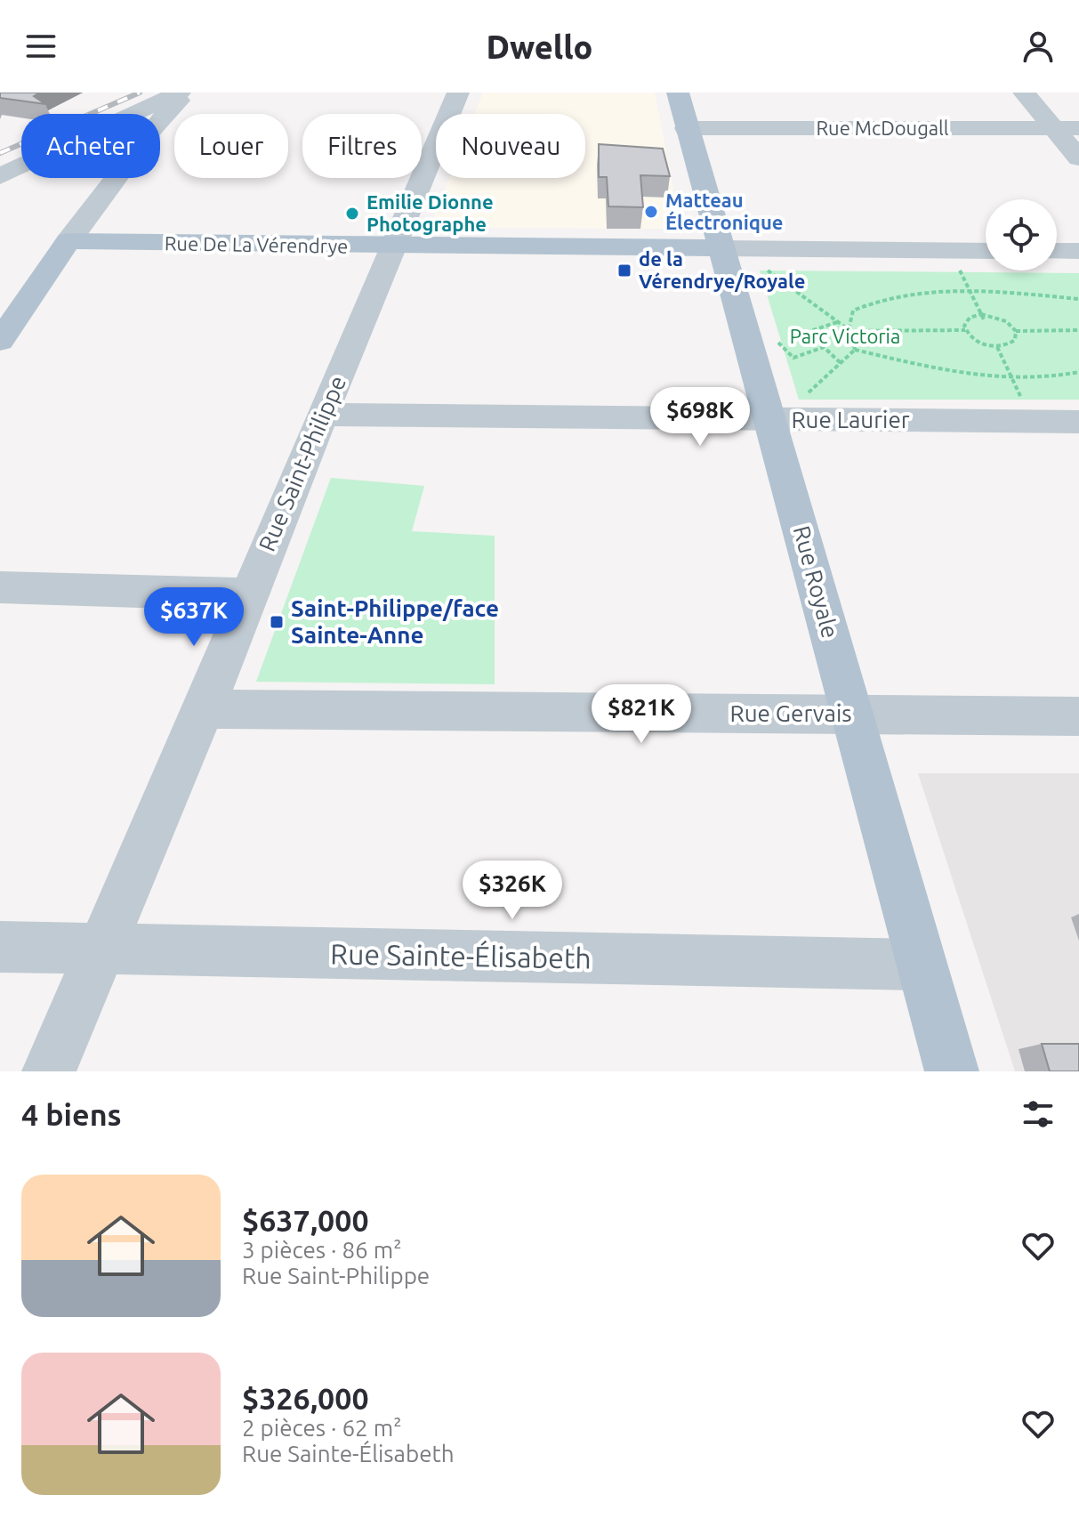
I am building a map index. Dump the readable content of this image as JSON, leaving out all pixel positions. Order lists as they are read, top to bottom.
{
  "streets": {
    "main road": ["Rue De La Vérendrye", "Rue Royale"],
    "street": [
      "Rue McDougall",
      "Rue Laurier",
      "Rue Saint-Philippe",
      "Rue Gervais",
      "Rue Sainte-Élisabeth"
    ]
  },
  "crossings": [
    ["Rue McDougall", "Rue Royale"],
    ["Rue De La Vérendrye", "Rue Saint-Philippe"],
    ["Rue De La Vérendrye", "Rue Royale"],
    ["Rue Laurier", "Rue Saint-Philippe"],
    ["Rue Laurier", "Rue Royale"],
    ["Rue Saint-Philippe", "Rue Gervais"],
    ["Rue Saint-Philippe", "Rue Sainte-Élisabeth"],
    ["Rue Royale", "Rue Gervais"],
    ["Rue Royale", "Rue Sainte-Élisabeth"]
  ],
  "parks": ["Parc Victoria"],
  "places": {
    "other": ["Matteau Électronique", "Emilie Dionne Photographe"],
    "transit": ["de la Vérendrye/Royale", "Saint-Philippe/face Sainte-Anne"]
  },
  "page": {
    "header": "Dwello",
    "chip": [
      "Acheter",
      "Louer",
      "Filtres",
      "Nouveau"
    ],
    "price": [
      "$698K",
      "$637K",
      "$821K",
      "$326K"
    ],
    "heading": "4 biens",
    "list": [
      {
        "name": "$637,000",
        "note": "3 pièces · 86 m² · Rue Saint-Philippe"
      },
      {
        "name": "$326,000",
        "note": "2 pièces · 62 m² · Rue Sainte-Élisabeth"
      }
    ]
  }
}
